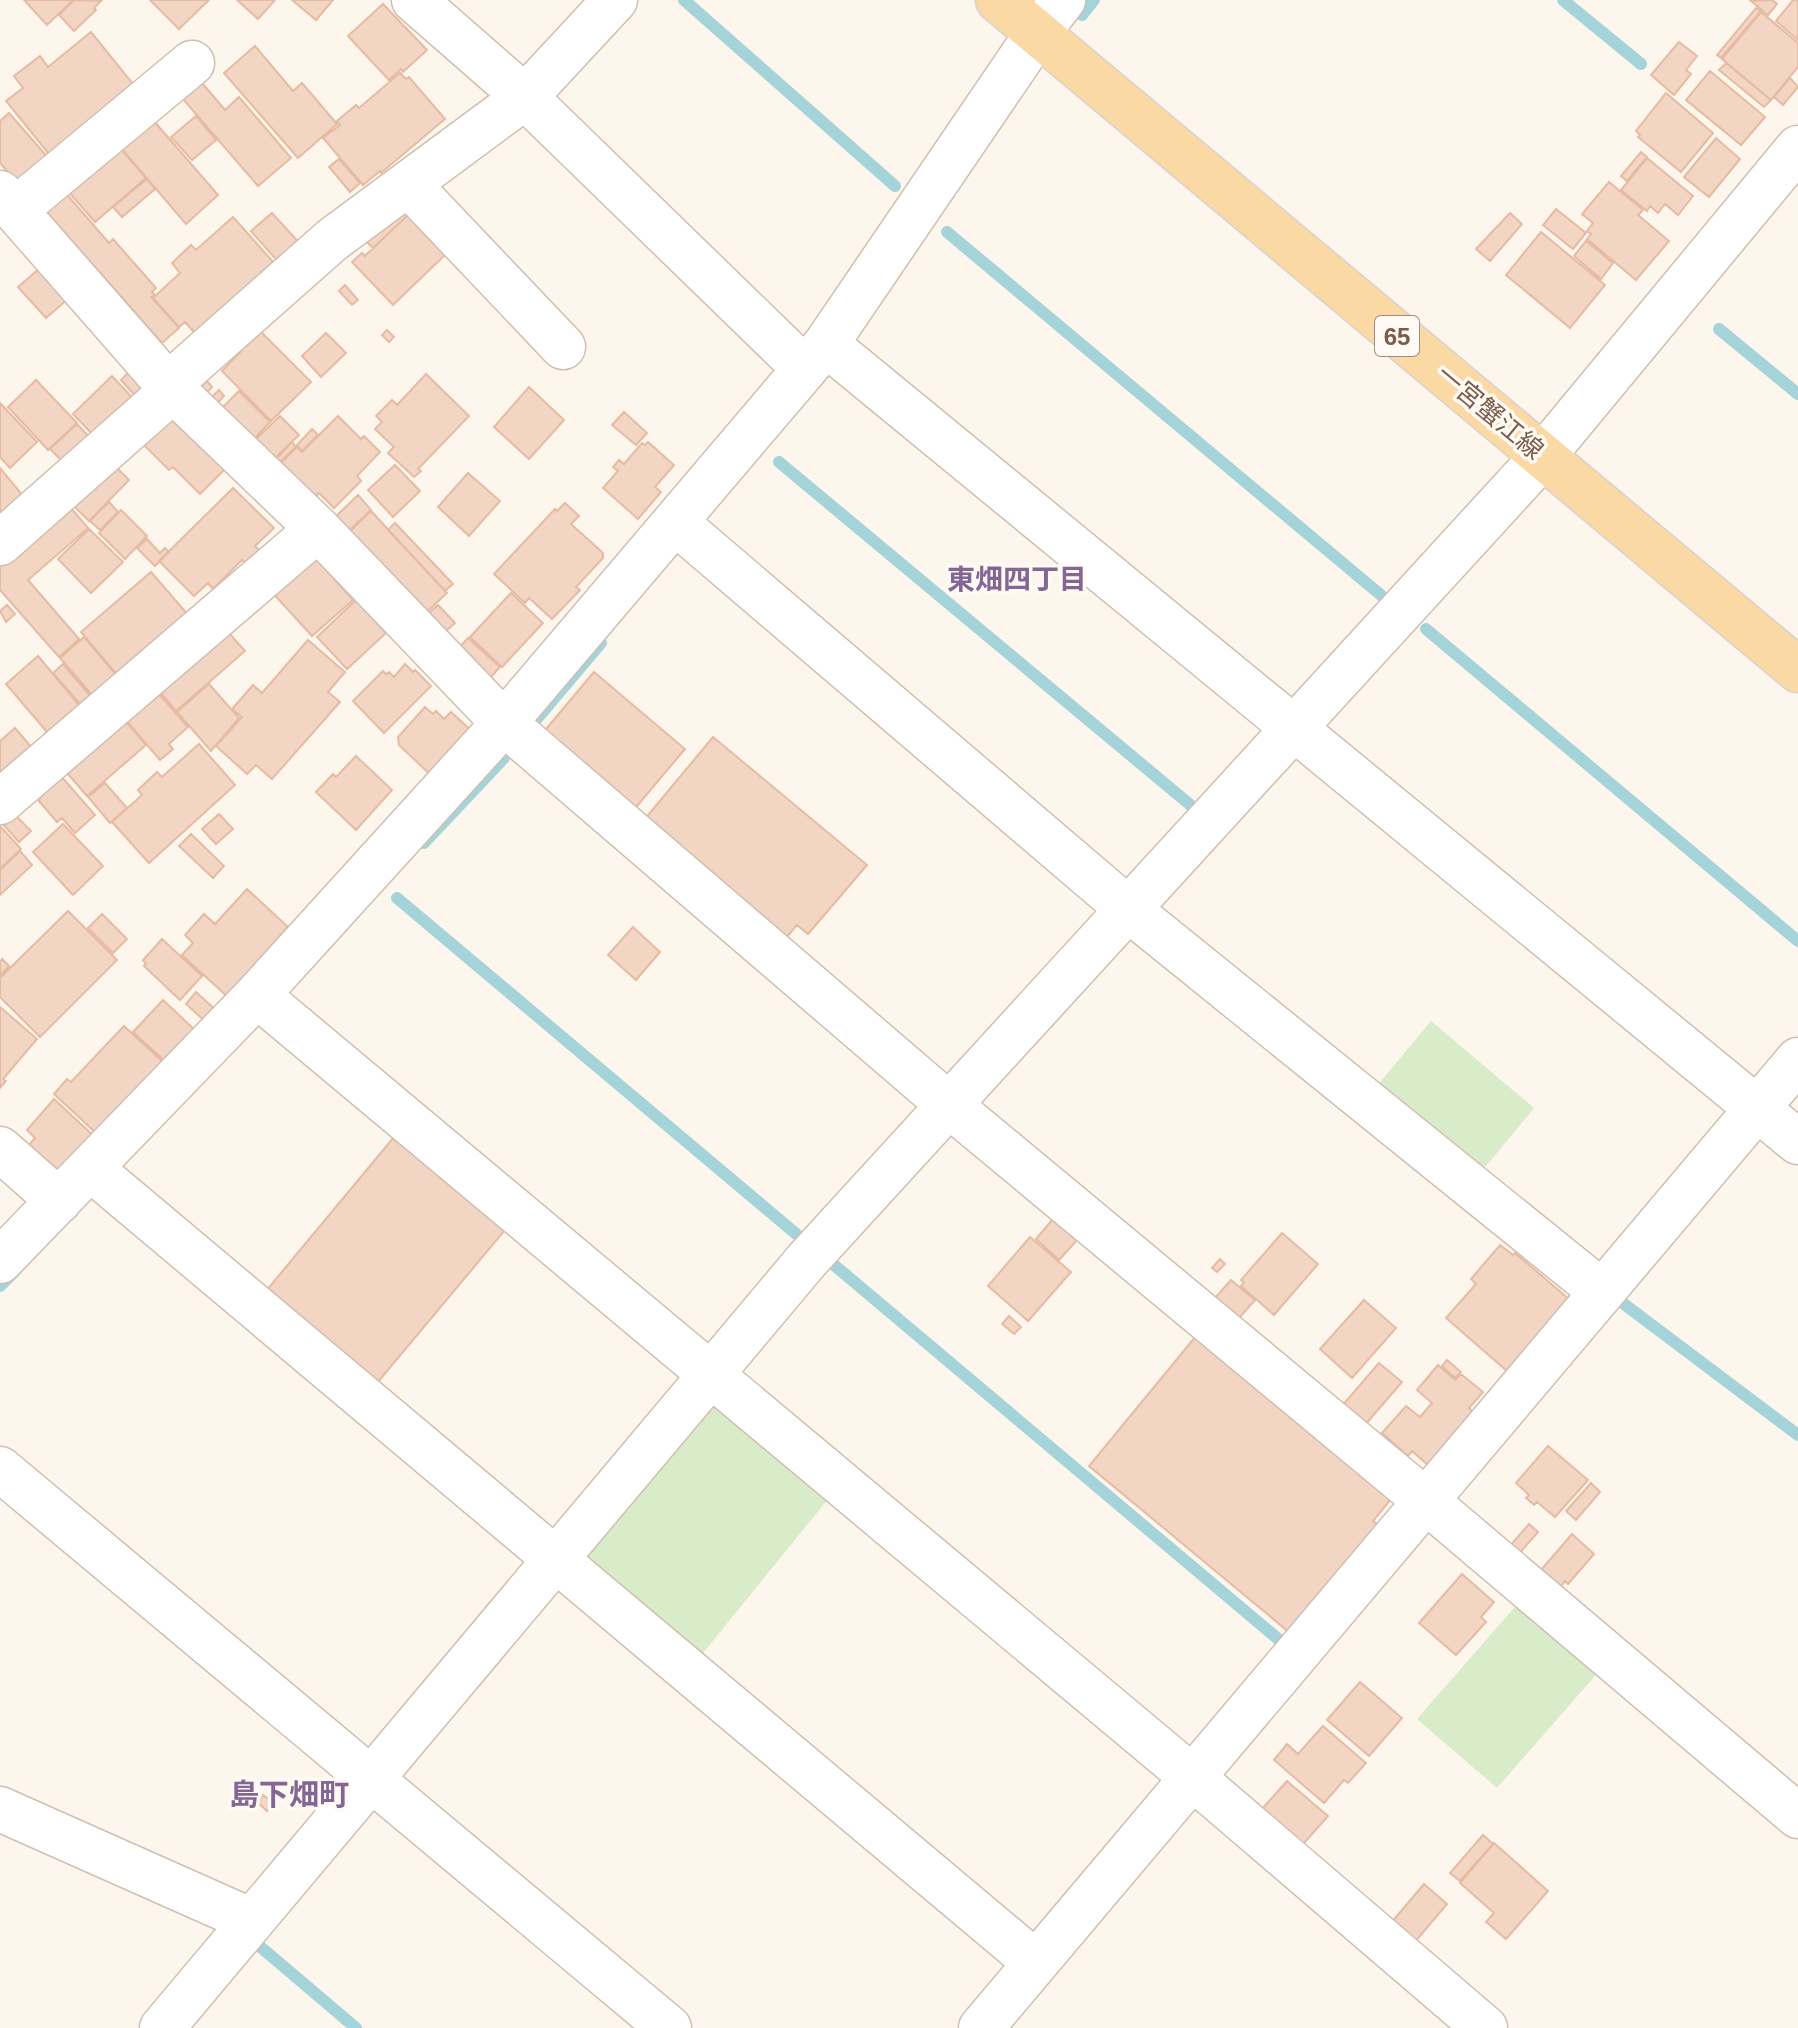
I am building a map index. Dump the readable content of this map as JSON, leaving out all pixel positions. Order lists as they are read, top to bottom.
{
  "streets": {
    "main road": ["65", "一宮蟹江線"]
  },
  "districts": ["東畑四丁目", "島下畑町"]
}
